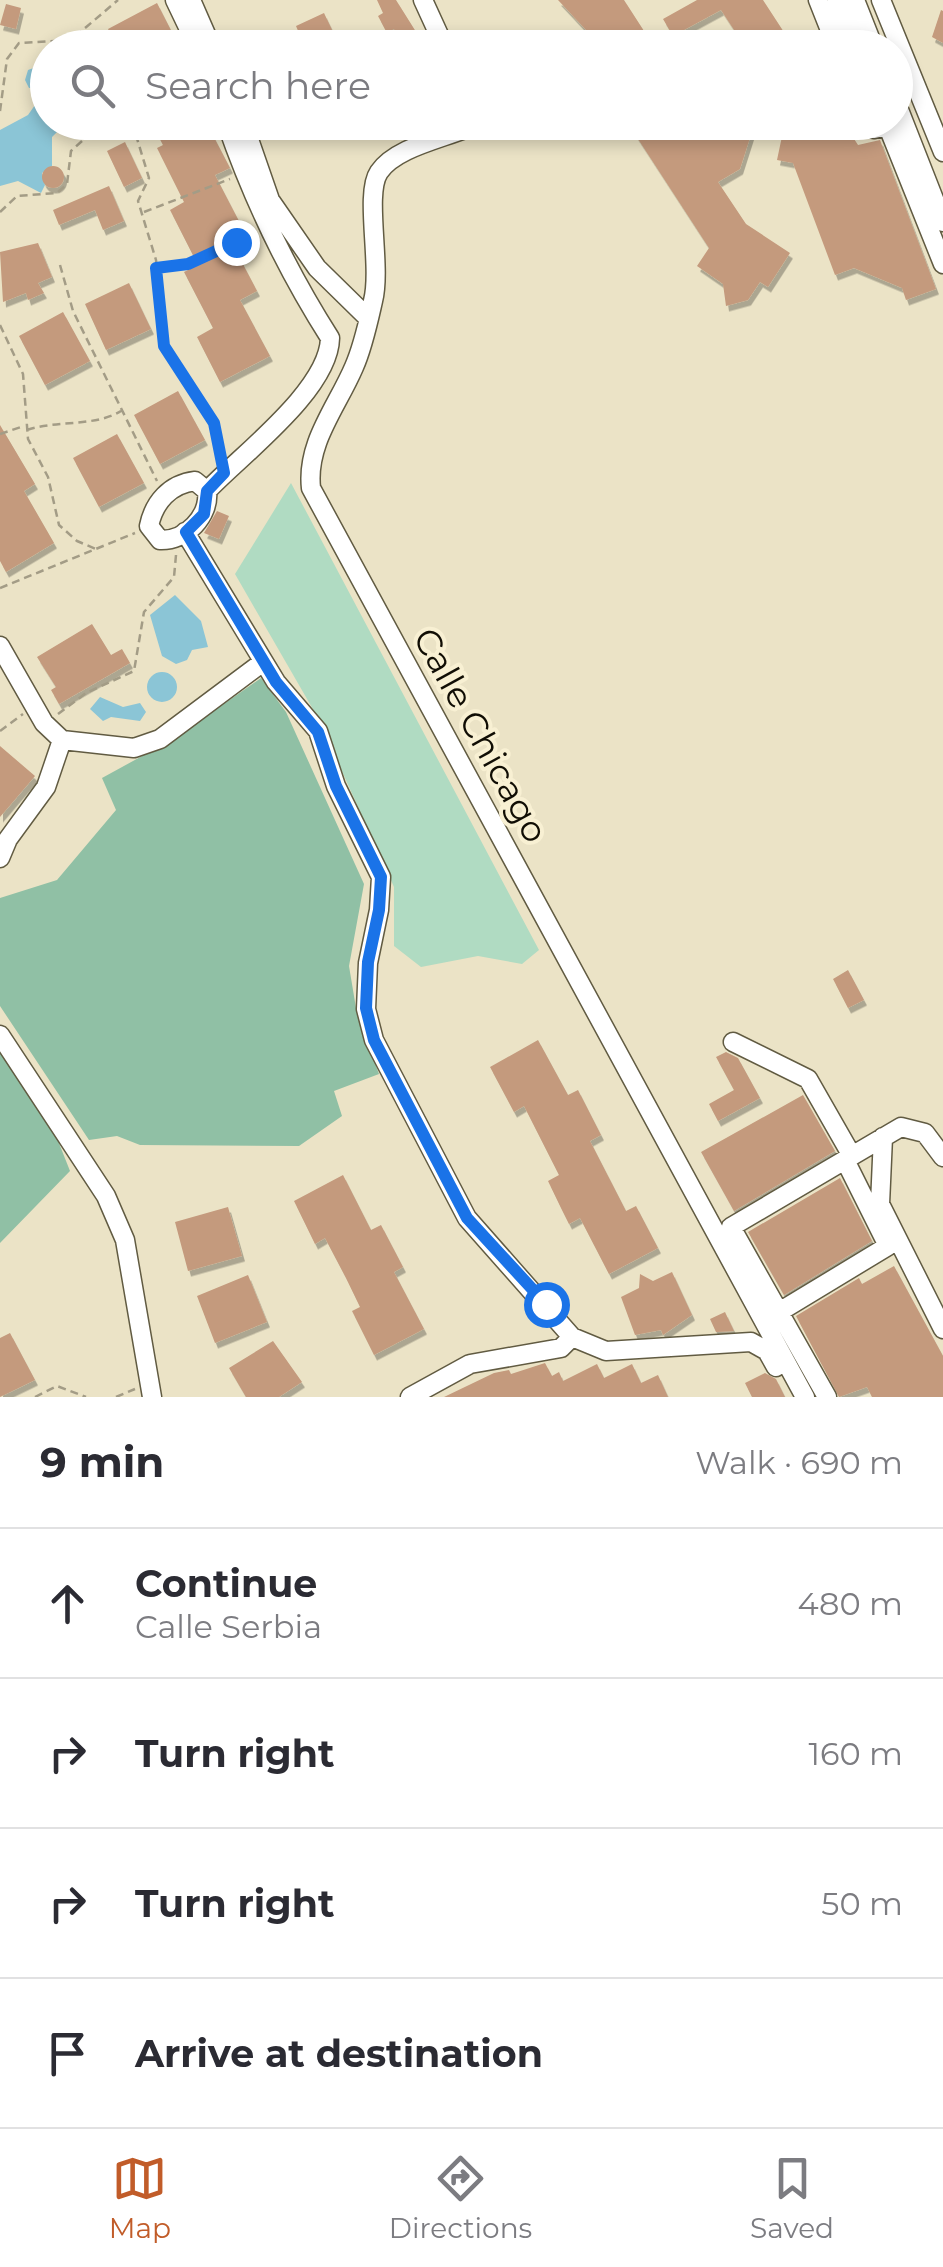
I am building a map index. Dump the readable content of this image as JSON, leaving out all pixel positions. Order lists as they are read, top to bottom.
{
  "streets": {
    "street": ["Calle Chicago"]
  },
  "page": {
    "search": "Search here",
    "heading": ["9 min", "Walk · 690 m"],
    "list": [
      ["Continue", "Calle Serbia", "480 m"],
      ["Turn right", "160 m"],
      ["Turn right", "50 m"],
      "Arrive at destination"
    ],
    "nav": ["Map", "Directions", "Saved"]
  }
}
